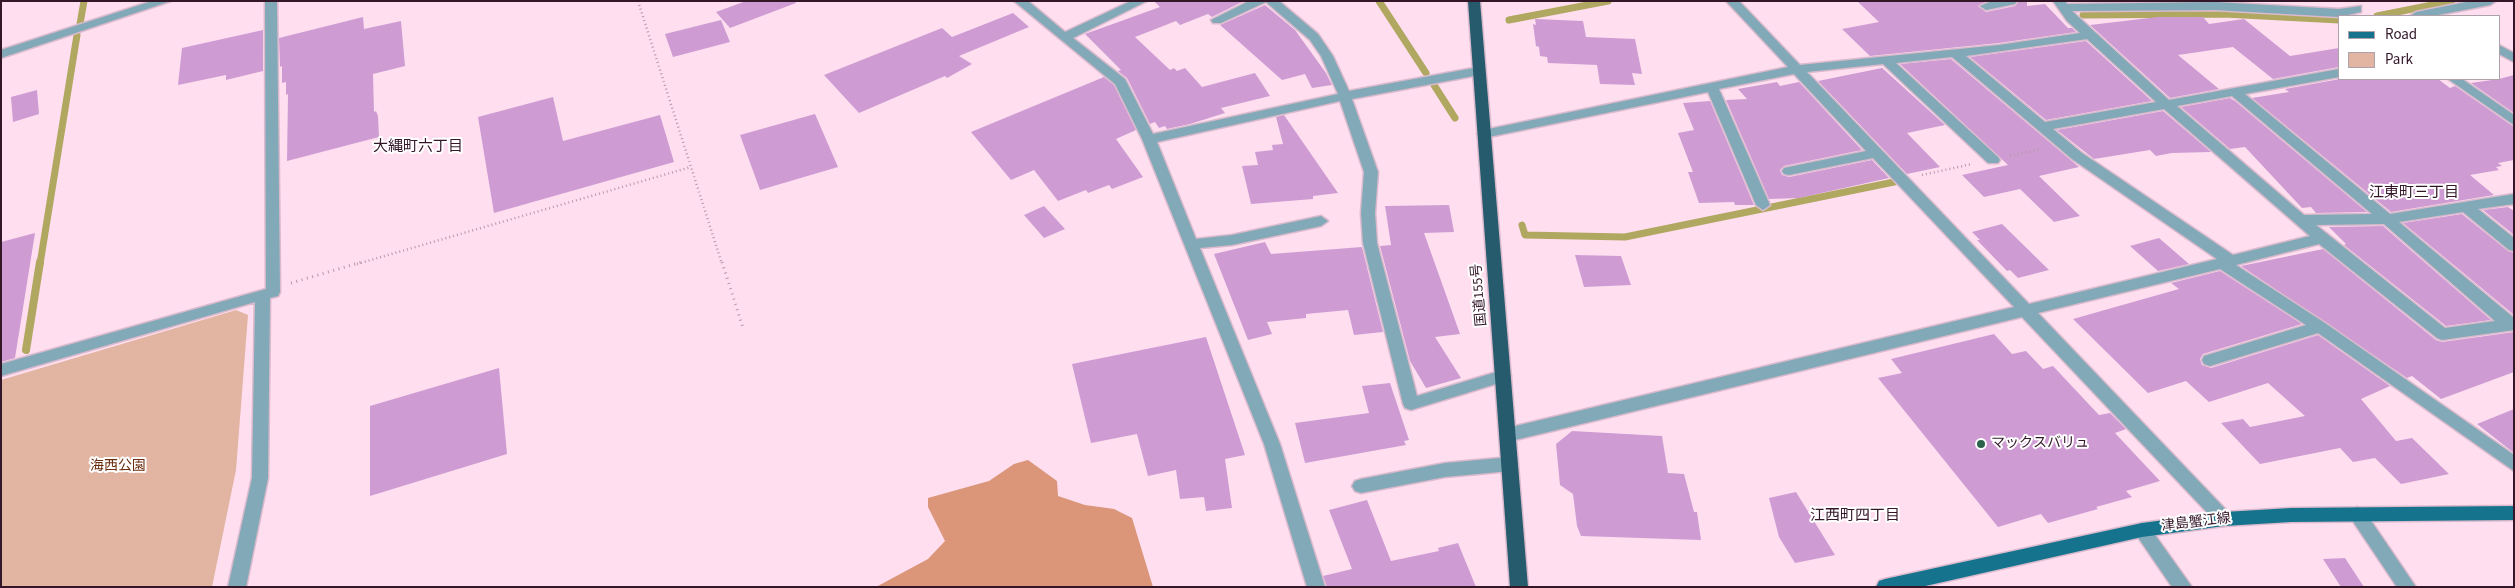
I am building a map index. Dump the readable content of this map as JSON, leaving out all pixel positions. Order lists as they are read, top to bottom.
{
  "streets": {
    "highway": ["国道155号"],
    "main road": ["津島蟹江線"]
  },
  "districts": ["大縄町六丁目", "江東町三丁目", "江西町四丁目"],
  "parks": ["海西公園"],
  "places": ["マックスバリュ"],
  "legend": ["Road", "Park"]
}
